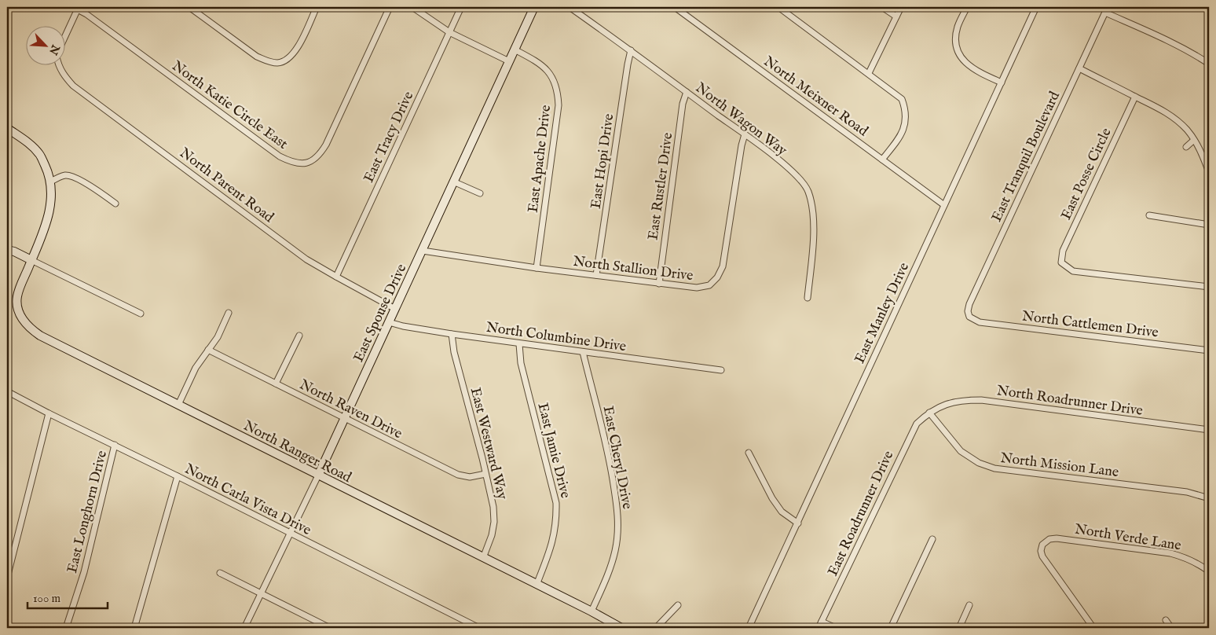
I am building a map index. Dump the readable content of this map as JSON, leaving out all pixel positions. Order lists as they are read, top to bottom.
{
  "streets": {
    "street": [
      "North Meixner Road",
      "North Katie Circle East",
      "North Wagon Way",
      "East Tracy Drive",
      "East Tranquil Boulevard",
      "East Apache Drive",
      "East Hopi Drive",
      "East Posse Circle",
      "North Parent Road",
      "East Rustler Drive",
      "North Stallion Drive",
      "East Spouse Drive",
      "East Manley Drive",
      "North Cattlemen Drive",
      "North Columbine Drive",
      "North Roadrunner Drive",
      "North Raven Drive",
      "East Westward Way",
      "East Jamie Drive",
      "North Ranger Road",
      "East Cheryl Drive",
      "North Mission Lane",
      "North Carla Vista Drive",
      "East Longhorn Drive",
      "East Roadrunner Drive",
      "North Verde Lane"
    ]
  },
  "crossings": [
    ["North Meixner Road", "East Manley Drive"],
    ["North Wagon Way", "East Hopi Drive"],
    ["North Wagon Way", "East Rustler Drive"],
    ["North Wagon Way", "North Stallion Drive"],
    ["East Tracy Drive", "North Parent Road"],
    ["East Tranquil Boulevard", "North Cattlemen Drive"],
    ["East Apache Drive", "North Stallion Drive"],
    ["East Apache Drive", "East Spouse Drive"],
    ["East Hopi Drive", "North Stallion Drive"],
    ["North Parent Road", "East Spouse Drive"],
    ["East Rustler Drive", "North Stallion Drive"],
    ["North Stallion Drive", "East Spouse Drive"],
    ["East Spouse Drive", "North Columbine Drive"],
    ["East Spouse Drive", "North Raven Drive"],
    ["East Spouse Drive", "North Ranger Road"],
    ["East Spouse Drive", "North Carla Vista Drive"],
    ["North Columbine Drive", "East Westward Way"],
    ["North Columbine Drive", "East Jamie Drive"],
    ["North Columbine Drive", "East Cheryl Drive"],
    ["North Roadrunner Drive", "North Mission Lane"],
    ["North Roadrunner Drive", "East Roadrunner Drive"],
    ["North Raven Drive", "East Westward Way"],
    ["East Westward Way", "North Ranger Road"],
    ["East Jamie Drive", "North Ranger Road"],
    ["North Ranger Road", "East Cheryl Drive"],
    ["North Mission Lane", "East Roadrunner Drive"],
    ["North Carla Vista Drive", "East Longhorn Drive"]
  ],
  "scale_bar": "100 m",
  "north": "bottom right"
}
